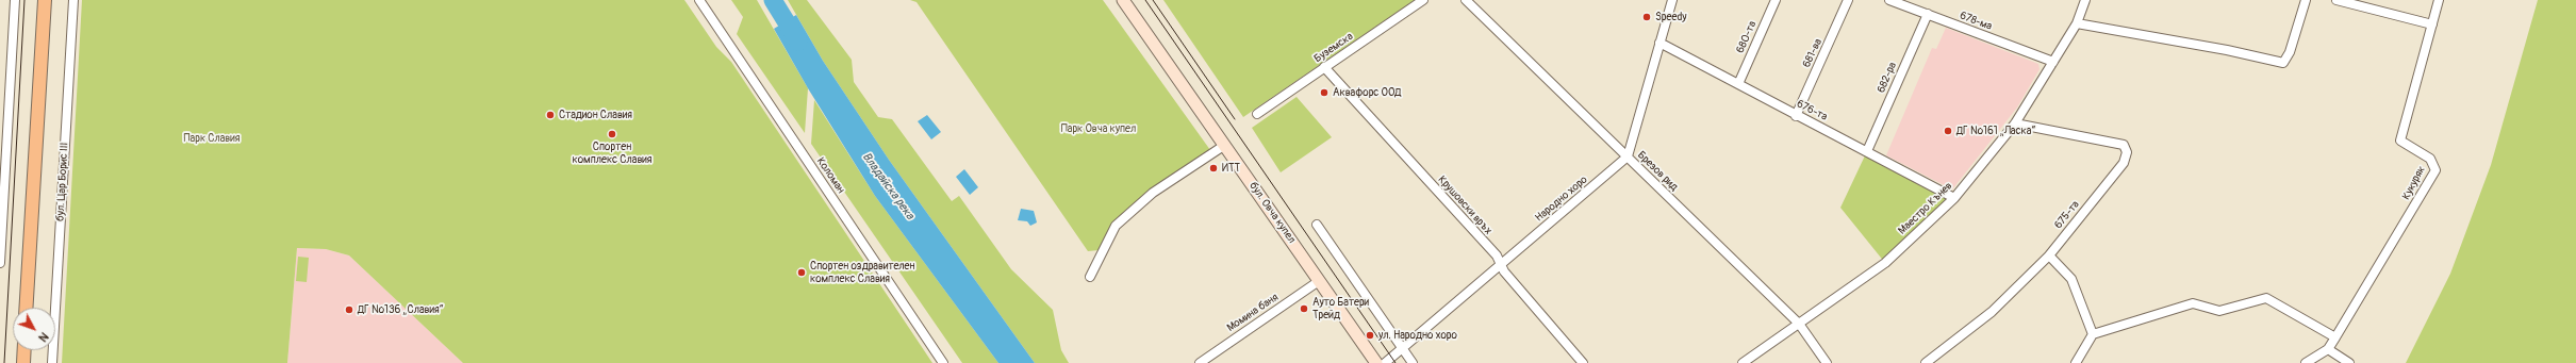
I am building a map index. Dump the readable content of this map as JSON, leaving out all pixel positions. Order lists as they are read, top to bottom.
{
  "streets": {
    "main road": ["бул. Овча купел"],
    "street": [
      "678-ма",
      "680-та",
      "Буземска",
      "681-ва",
      "682-ра",
      "676-та",
      "Брезов рид",
      "Коломан",
      "бул. Цар Борис III",
      "Кукуряк",
      "Народно хоро",
      "Крушовски връх",
      "Маестро Кънев",
      "675-та",
      "Момина баня"
    ]
  },
  "crossings": [
    ["678-ма", "682-ра"],
    ["678-ма", "Маестро Кънев"],
    ["680-та", "676-та"],
    ["Буземска", "Крушовски връх"],
    ["681-ва", "676-та"],
    ["682-ра", "676-та"],
    ["676-та", "Маестро Кънев"],
    ["Брезов рид", "Народно хоро"],
    ["Брезов рид", "Маестро Кънев"],
    ["Народно хоро", "Крушовски връх"],
    ["Маестро Кънев", "675-та"],
    ["бул. Овча купел", "Момина баня"]
  ],
  "water": ["Владайска река"],
  "parks": ["Парк Овча купел", "Парк Славия"],
  "places": [
    "Speedy",
    "Аквафорс ООД",
    "Стадион Славия",
    "ДГ №161 „Ласка“",
    "Спортен комплекс Славия",
    "ИТТ",
    "Спортен оздравителен комплекс Славия",
    "Ауто Батери Трейд",
    "ДГ №136 „Славия“",
    "ул. Народно хоро"
  ],
  "north": "bottom right"
}
